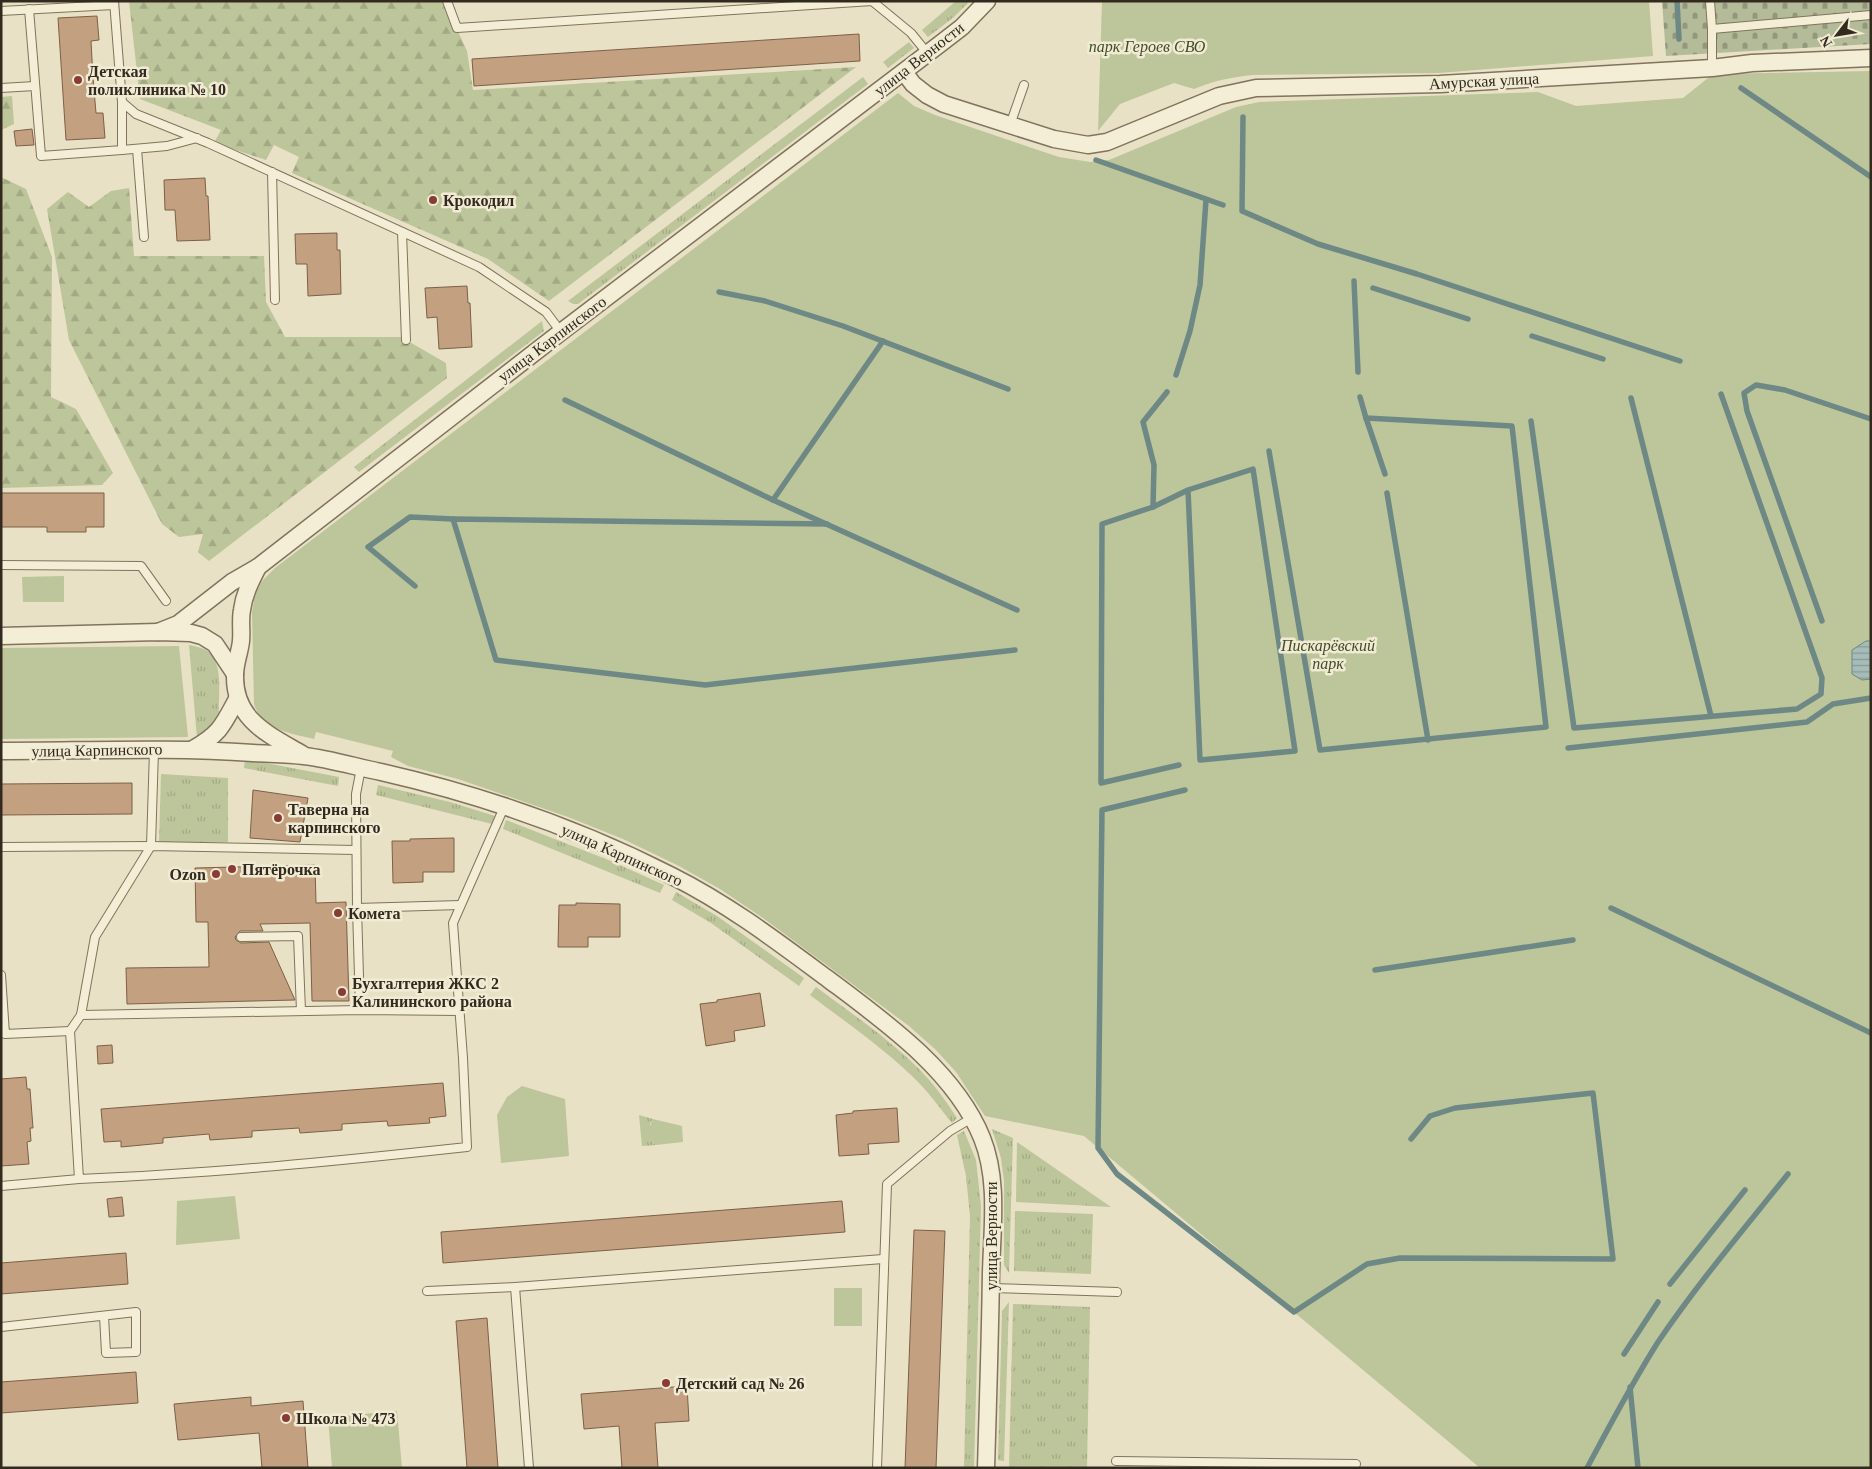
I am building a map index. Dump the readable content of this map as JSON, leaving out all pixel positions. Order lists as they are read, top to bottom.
{
  "streets": {
    "street": ["улица Верности", "Амурская улица", "улица Карпинского"]
  },
  "crossings": [
    ["улица Верности", "Амурская улица"],
    ["улица Верности", "улица Карпинского"]
  ],
  "parks": ["парк Героев СВО", "Пискарёвский парк"],
  "places": [
    "Детская поликлиника № 10",
    "Крокодил",
    "Таверна на карпинского",
    "Пятёрочка",
    "Ozon",
    "Комета",
    "Бухгалтерия ЖКС 2 Калининского района",
    "Детский сад № 26",
    "Школа № 473"
  ],
  "north": "bottom left"
}
